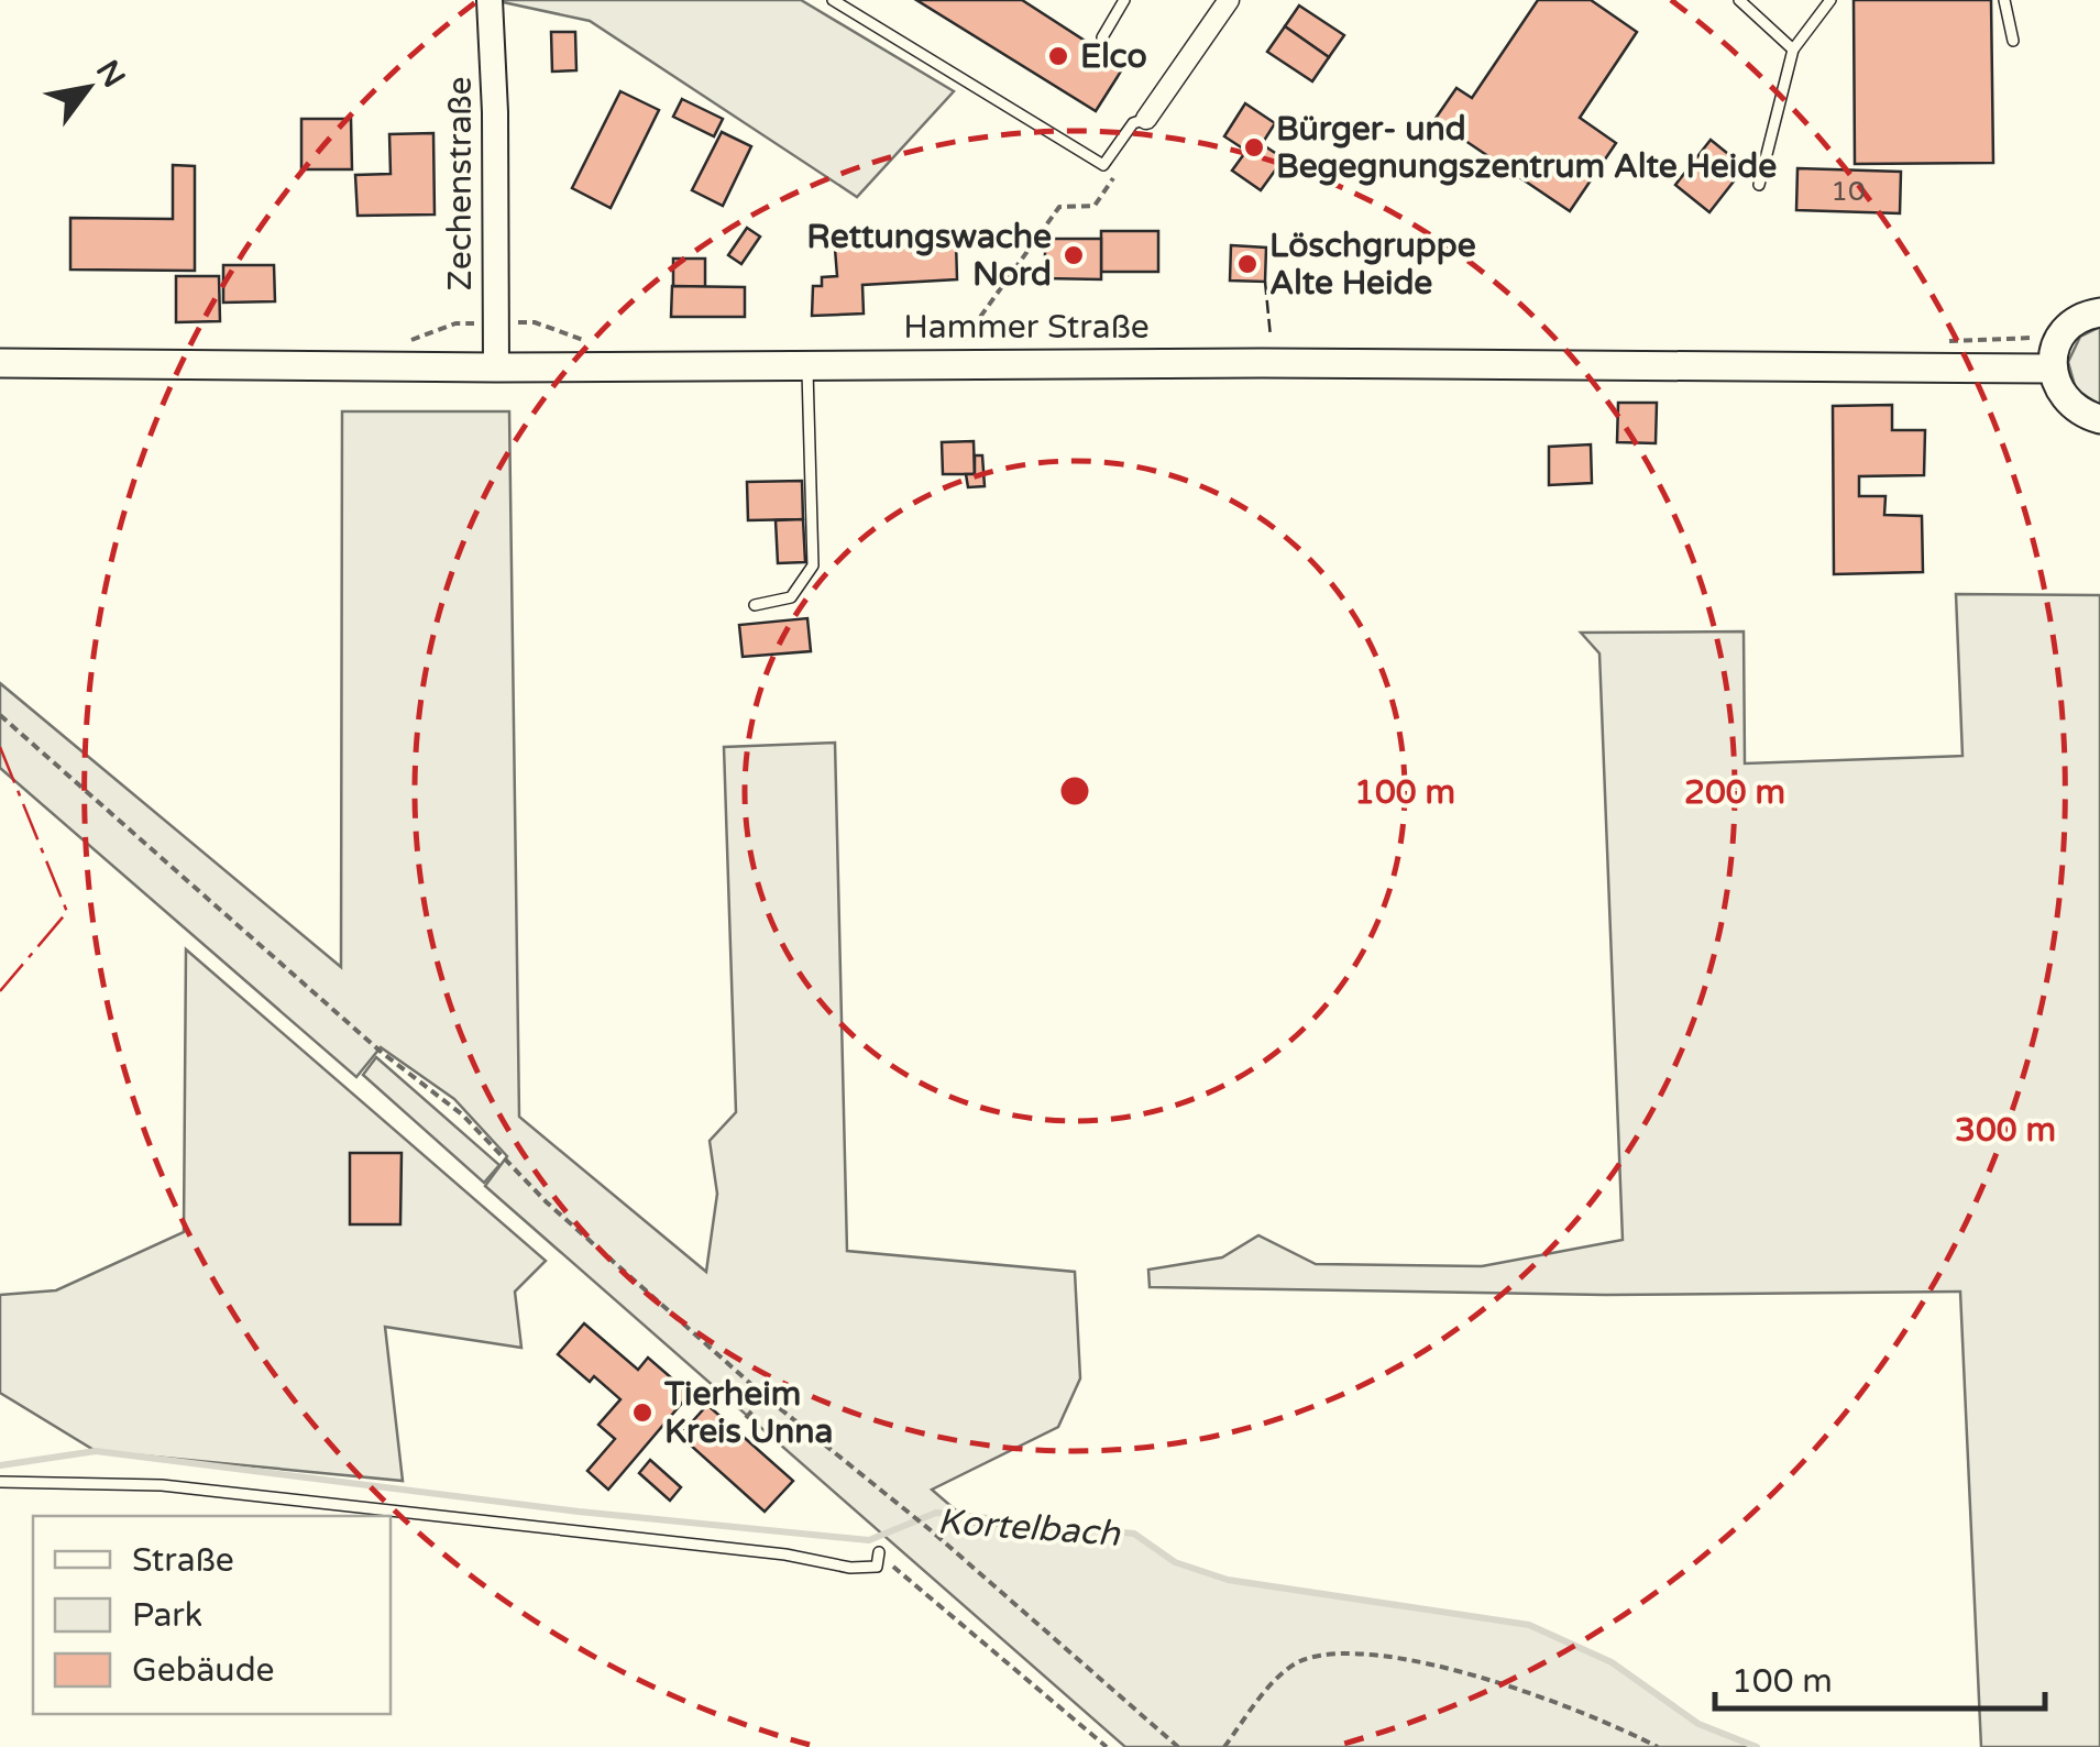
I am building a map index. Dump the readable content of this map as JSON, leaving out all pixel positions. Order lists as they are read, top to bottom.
{
  "streets": {
    "main road": ["Hammer Straße"],
    "street": ["Zechenstraße"]
  },
  "crossings": [
    ["Zechenstraße", "Hammer Straße"]
  ],
  "water": ["Kortelbach"],
  "places": [
    "Elco",
    "Bürger- und Begegnungszentrum Alte Heide",
    "Rettungswache Nord",
    "Löschgruppe Alte Heide",
    "Tierheim Kreis Unna"
  ],
  "house_numbers": ["10"],
  "legend": ["Straße", "Park", "Gebäude"],
  "scale_bar": "100 m",
  "north": "top right",
  "rings": ["100 m", "200 m", "300 m"]
}
